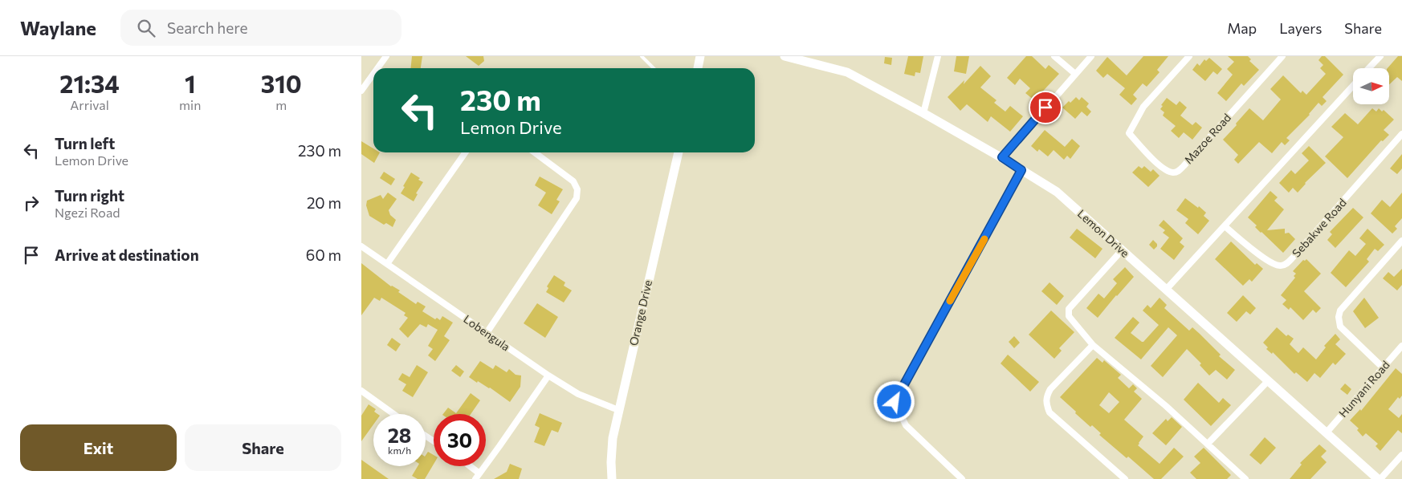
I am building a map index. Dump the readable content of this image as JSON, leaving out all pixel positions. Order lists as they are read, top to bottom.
{
  "streets": {
    "street": [
      "Mazoe Road",
      "Sebakwe Road",
      "Lemon Drive",
      "Orange Drive",
      "Lobengula",
      "Hunyani Road"
    ]
  },
  "crossings": [
    ["Lemon Drive", "Hunyani Road"],
    ["Orange Drive", "Lobengula"]
  ],
  "north": "right",
  "page": {
    "header": "Waylane",
    "search": "Search here",
    "nav": ["Map", "Layers", "Share"],
    "eta": [
      "21:34",
      "Arrival",
      "1",
      "min",
      "310",
      "m"
    ],
    "turn": ["230 m", "Lemon Drive"],
    "list": [
      {
        "name": "Turn left",
        "note": "Lemon Drive",
        "value": "230 m"
      },
      {
        "name": "Turn right",
        "note": "Ngezi Road",
        "value": "20 m"
      },
      {
        "name": "Arrive at destination",
        "value": "60 m"
      }
    ],
    "speed": "28 km/h",
    "limit": "30",
    "buttons": ["Exit", "Share"]
  }
}
